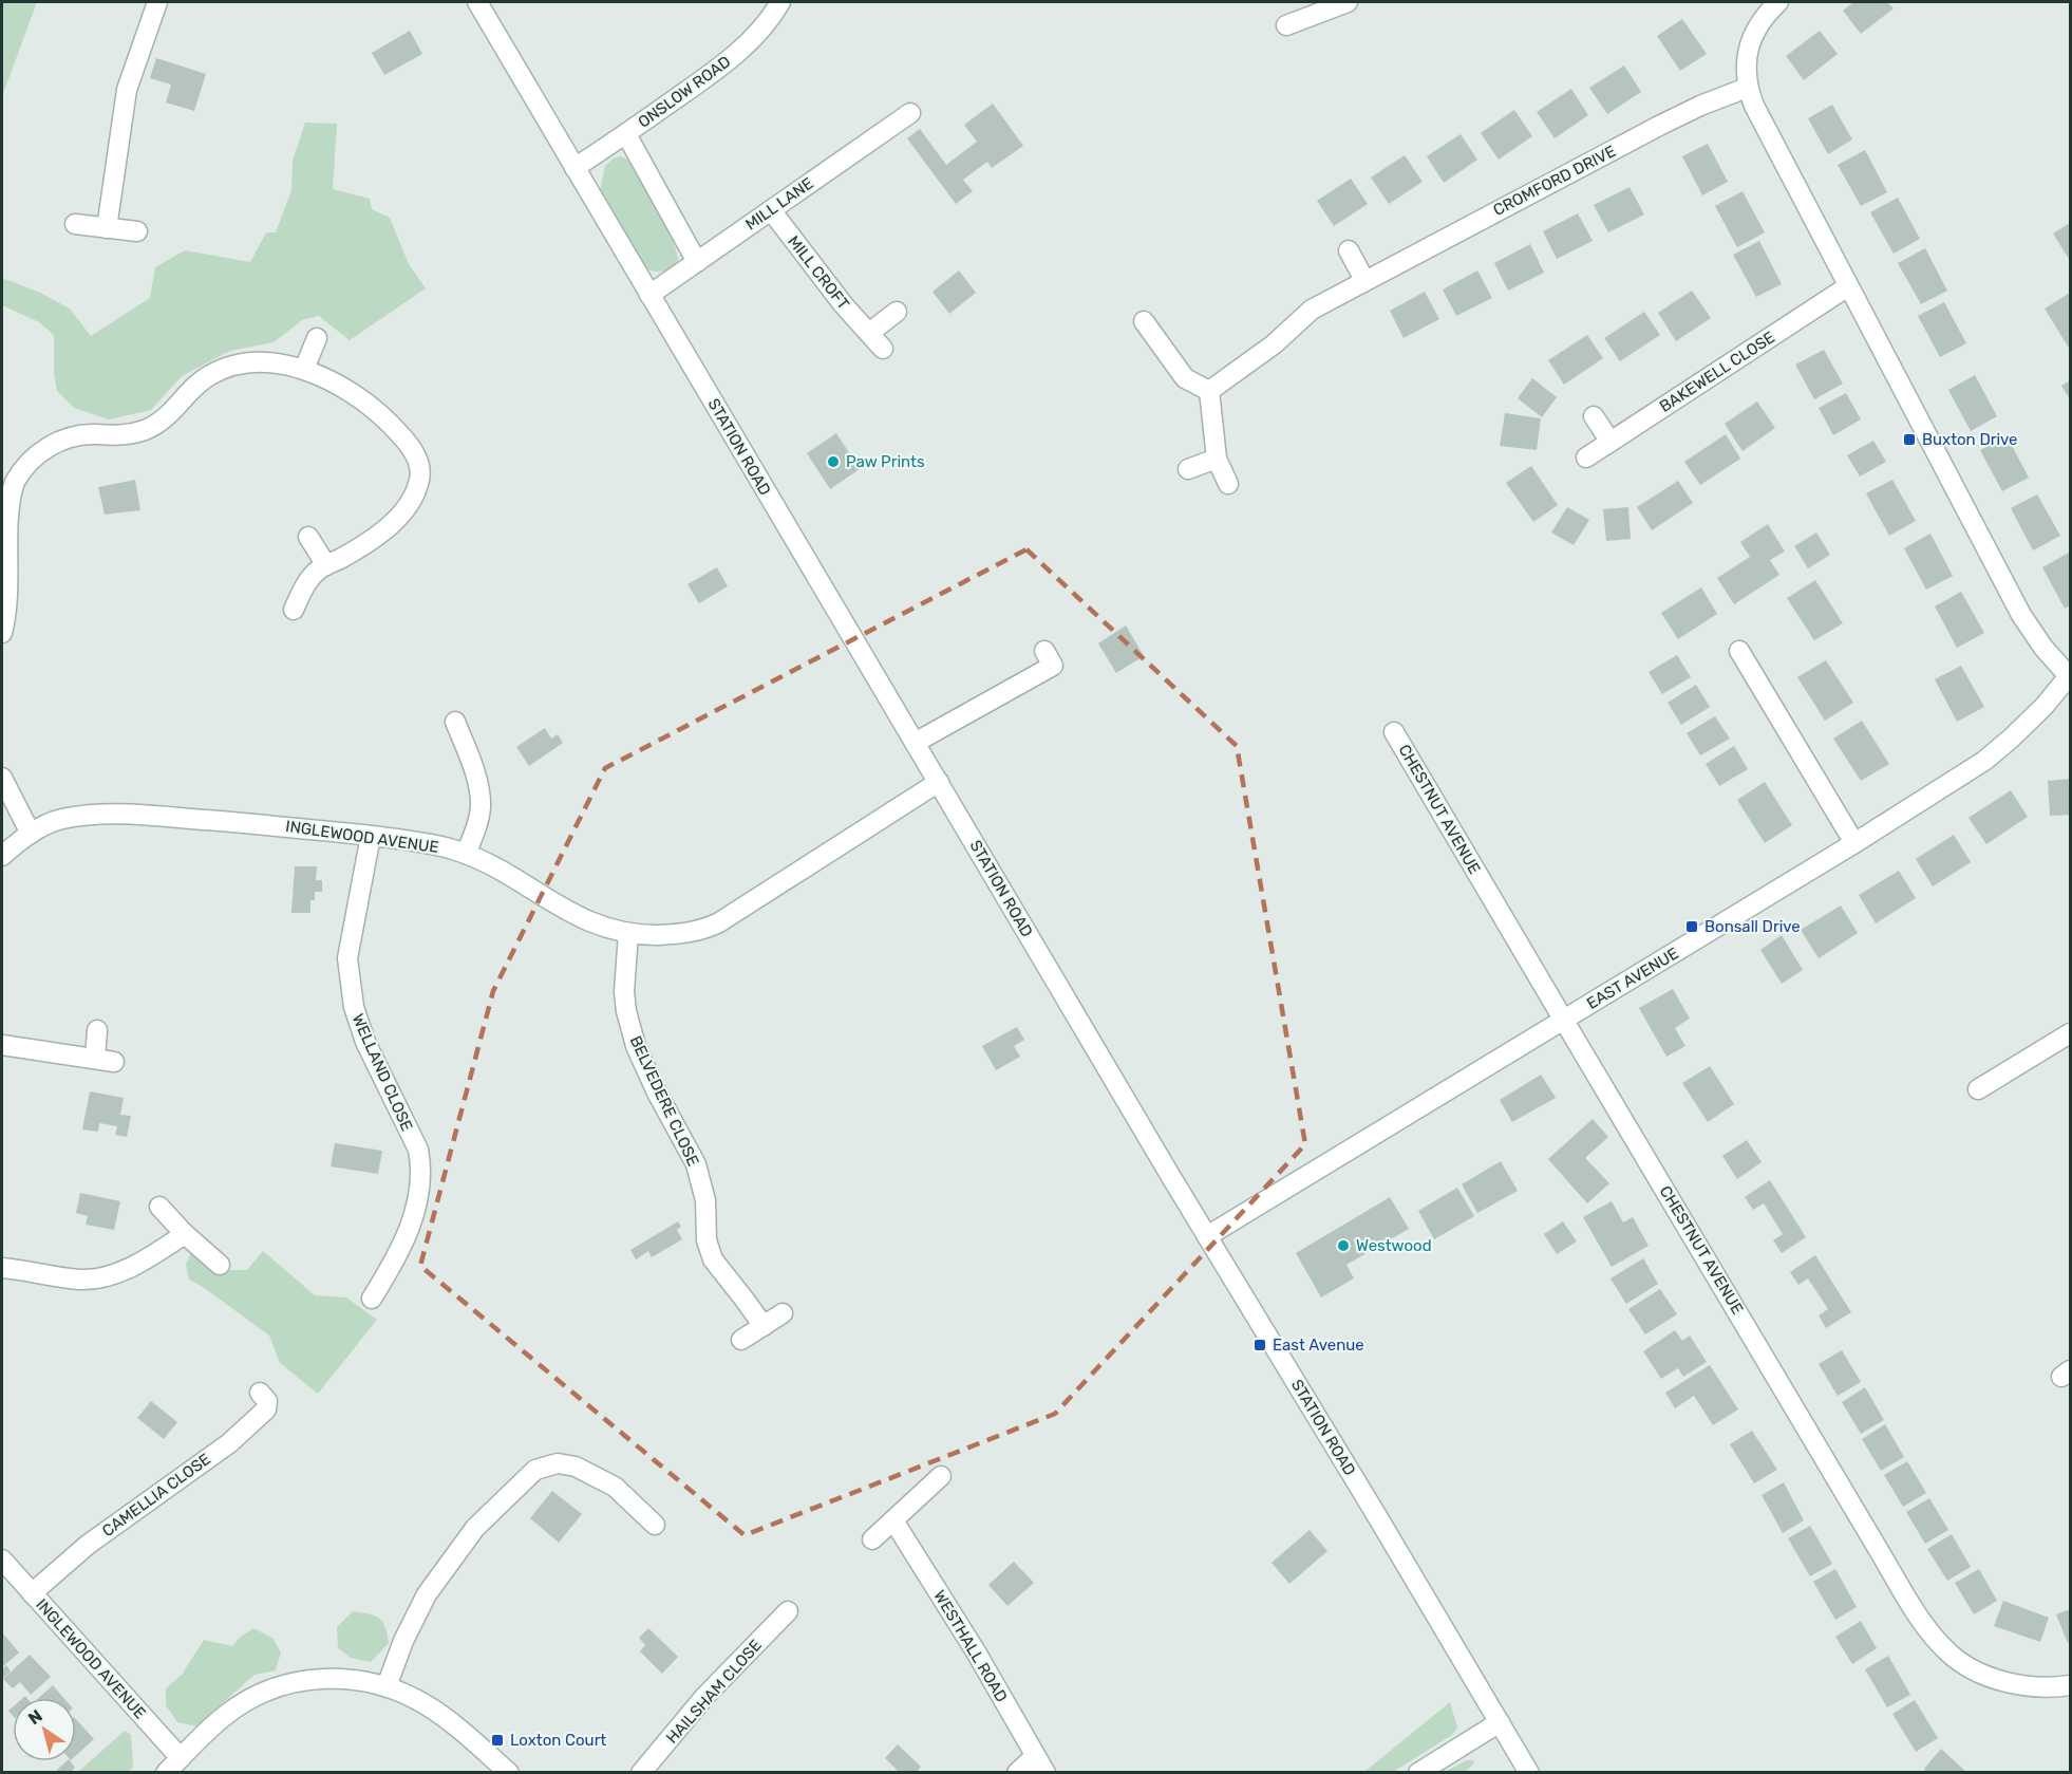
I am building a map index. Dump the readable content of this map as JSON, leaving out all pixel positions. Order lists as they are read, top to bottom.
{
  "streets": {
    "street": [
      "ONSLOW ROAD",
      "CROMFORD DRIVE",
      "MILL LANE",
      "MILL CROFT",
      "BAKEWELL CLOSE",
      "STATION ROAD",
      "CHESTNUT AVENUE",
      "INGLEWOOD AVENUE",
      "EAST AVENUE",
      "WELLAND CLOSE",
      "BELVEDERE CLOSE",
      "CAMELLIA CLOSE",
      "WESTHALL ROAD",
      "HAILSHAM CLOSE"
    ]
  },
  "crossings": [
    ["ONSLOW ROAD", "STATION ROAD"],
    ["MILL LANE", "MILL CROFT"],
    ["MILL LANE", "STATION ROAD"],
    ["STATION ROAD", "INGLEWOOD AVENUE"],
    ["STATION ROAD", "EAST AVENUE"],
    ["CHESTNUT AVENUE", "EAST AVENUE"],
    ["INGLEWOOD AVENUE", "WELLAND CLOSE"],
    ["INGLEWOOD AVENUE", "BELVEDERE CLOSE"],
    ["INGLEWOOD AVENUE", "CAMELLIA CLOSE"]
  ],
  "places": {
    "transit": [
      "Buxton Drive",
      "Bonsall Drive",
      "East Avenue",
      "Loxton Court"
    ],
    "other": ["Paw Prints", "Westwood"]
  },
  "north": "top left"
}
